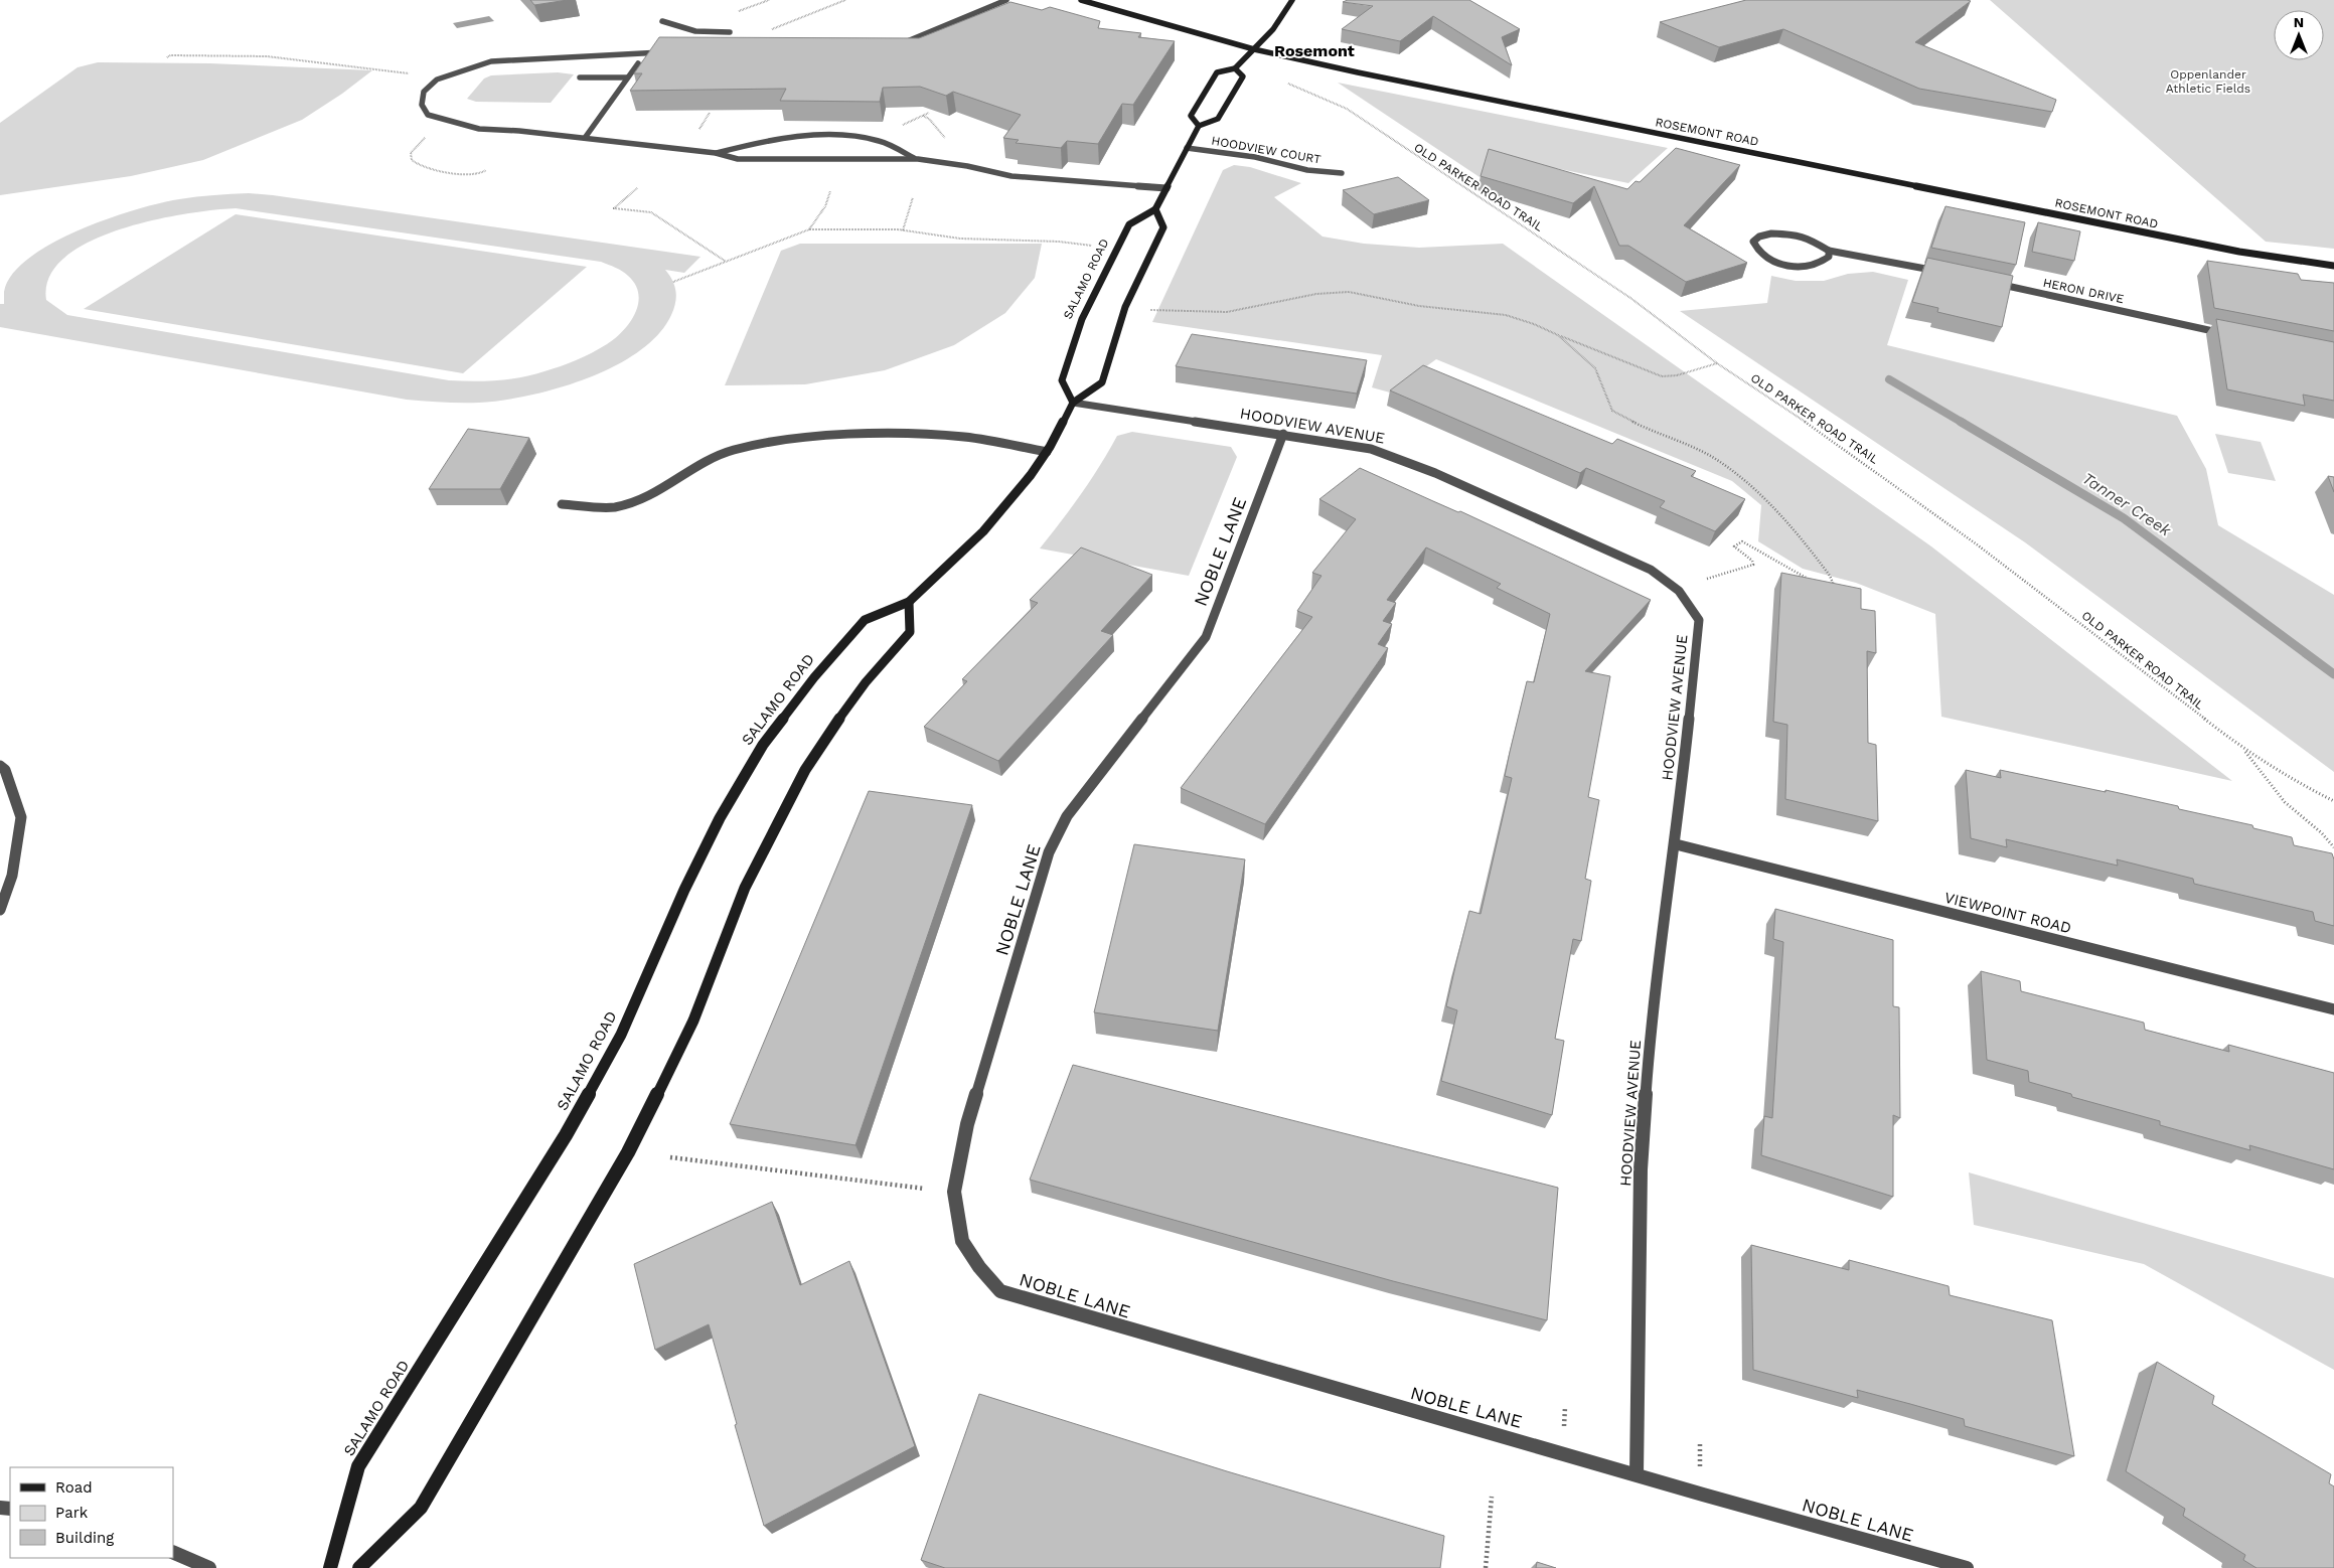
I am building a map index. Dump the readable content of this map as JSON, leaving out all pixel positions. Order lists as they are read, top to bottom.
{
  "streets": {
    "main road": ["ROSEMONT ROAD", "SALAMO ROAD"],
    "street": [
      "HOODVIEW COURT",
      "HERON DRIVE",
      "HOODVIEW AVENUE",
      "NOBLE LANE",
      "VIEWPOINT ROAD"
    ],
    "path": ["OLD PARKER ROAD TRAIL"]
  },
  "crossings": [
    ["SALAMO ROAD", "HOODVIEW AVENUE"],
    ["HOODVIEW AVENUE", "NOBLE LANE"],
    ["HOODVIEW AVENUE", "VIEWPOINT ROAD"]
  ],
  "districts": ["Rosemont"],
  "water": ["Tanner Creek"],
  "parks": ["Oppenlander Athletic Fields"],
  "legend": ["Road", "Park", "Building"],
  "north": "top"
}
